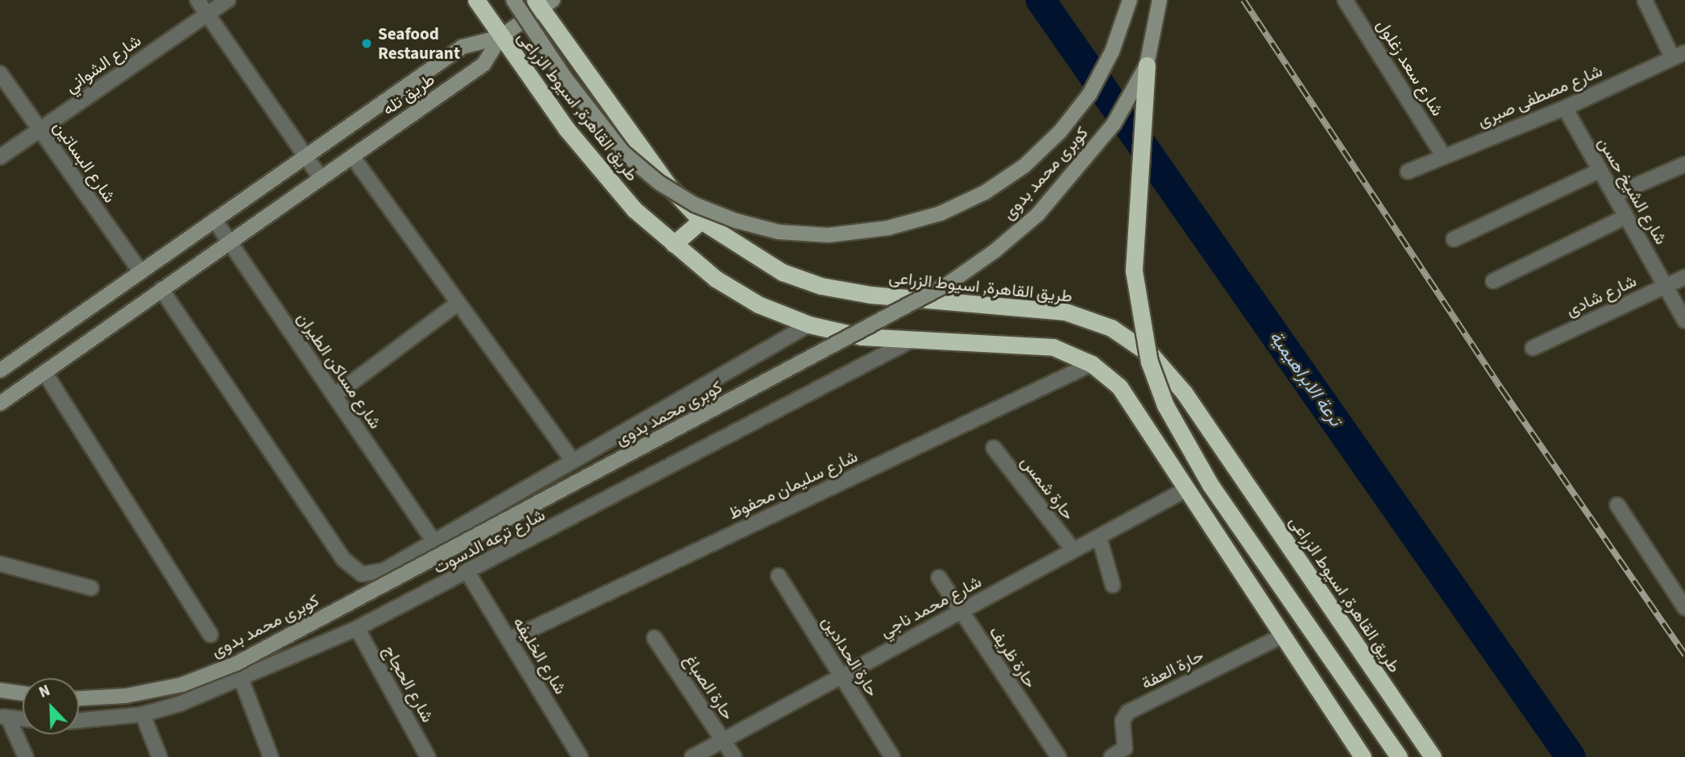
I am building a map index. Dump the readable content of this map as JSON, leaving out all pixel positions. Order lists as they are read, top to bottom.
{
  "streets": {
    "highway": ["طريق القاهرة, اسيوط الزراعى"],
    "main road": ["طريق تله", "كوبرى محمد بدوى"],
    "street": [
      "شارع الشواني",
      "شارع سعد زغلول",
      "شارع مصطفى صبرى",
      "شارع البساتين",
      "شارع الشيخ حسن",
      "شارع شادى",
      "شارع مساكن الطيران",
      "شارع سليمان محفوظ",
      "حارة شمس",
      "شارع ترعه الدسوت",
      "شارع محمد ناجي",
      "شارع الخليفه",
      "حارة الحدادين",
      "حارة ظريف",
      "حارة العفة",
      "شارع الحجاج",
      "حارة الصباغ"
    ]
  },
  "crossings": [
    ["شارع الشواني", "شارع البساتين"],
    ["شارع سعد زغلول", "شارع مصطفى صبرى"],
    ["طريق تله", "طريق القاهرة, اسيوط الزراعى"],
    ["طريق تله", "شارع البساتين"],
    ["طريق تله", "شارع مساكن الطيران"],
    ["شارع مصطفى صبرى", "شارع الشيخ حسن"],
    ["طريق القاهرة, اسيوط الزراعى", "شارع سليمان محفوظ"],
    ["طريق القاهرة, اسيوط الزراعى", "شارع ترعه الدسوت"],
    ["طريق القاهرة, اسيوط الزراعى", "شارع محمد ناجي"],
    ["طريق القاهرة, اسيوط الزراعى", "حارة العفة"],
    ["شارع الشيخ حسن", "شارع شادى"],
    ["شارع سليمان محفوظ", "شارع الخليفه"],
    ["حارة شمس", "شارع محمد ناجي"],
    ["شارع ترعه الدسوت", "شارع الخليفه"],
    ["شارع ترعه الدسوت", "شارع الحجاج"],
    ["شارع محمد ناجي", "حارة الحدادين"],
    ["شارع محمد ناجي", "حارة ظريف"],
    ["شارع محمد ناجي", "حارة الصباغ"]
  ],
  "water": ["ترعة الابراهيمية"],
  "places": ["Seafood Restaurant"],
  "north": "top left"
}
